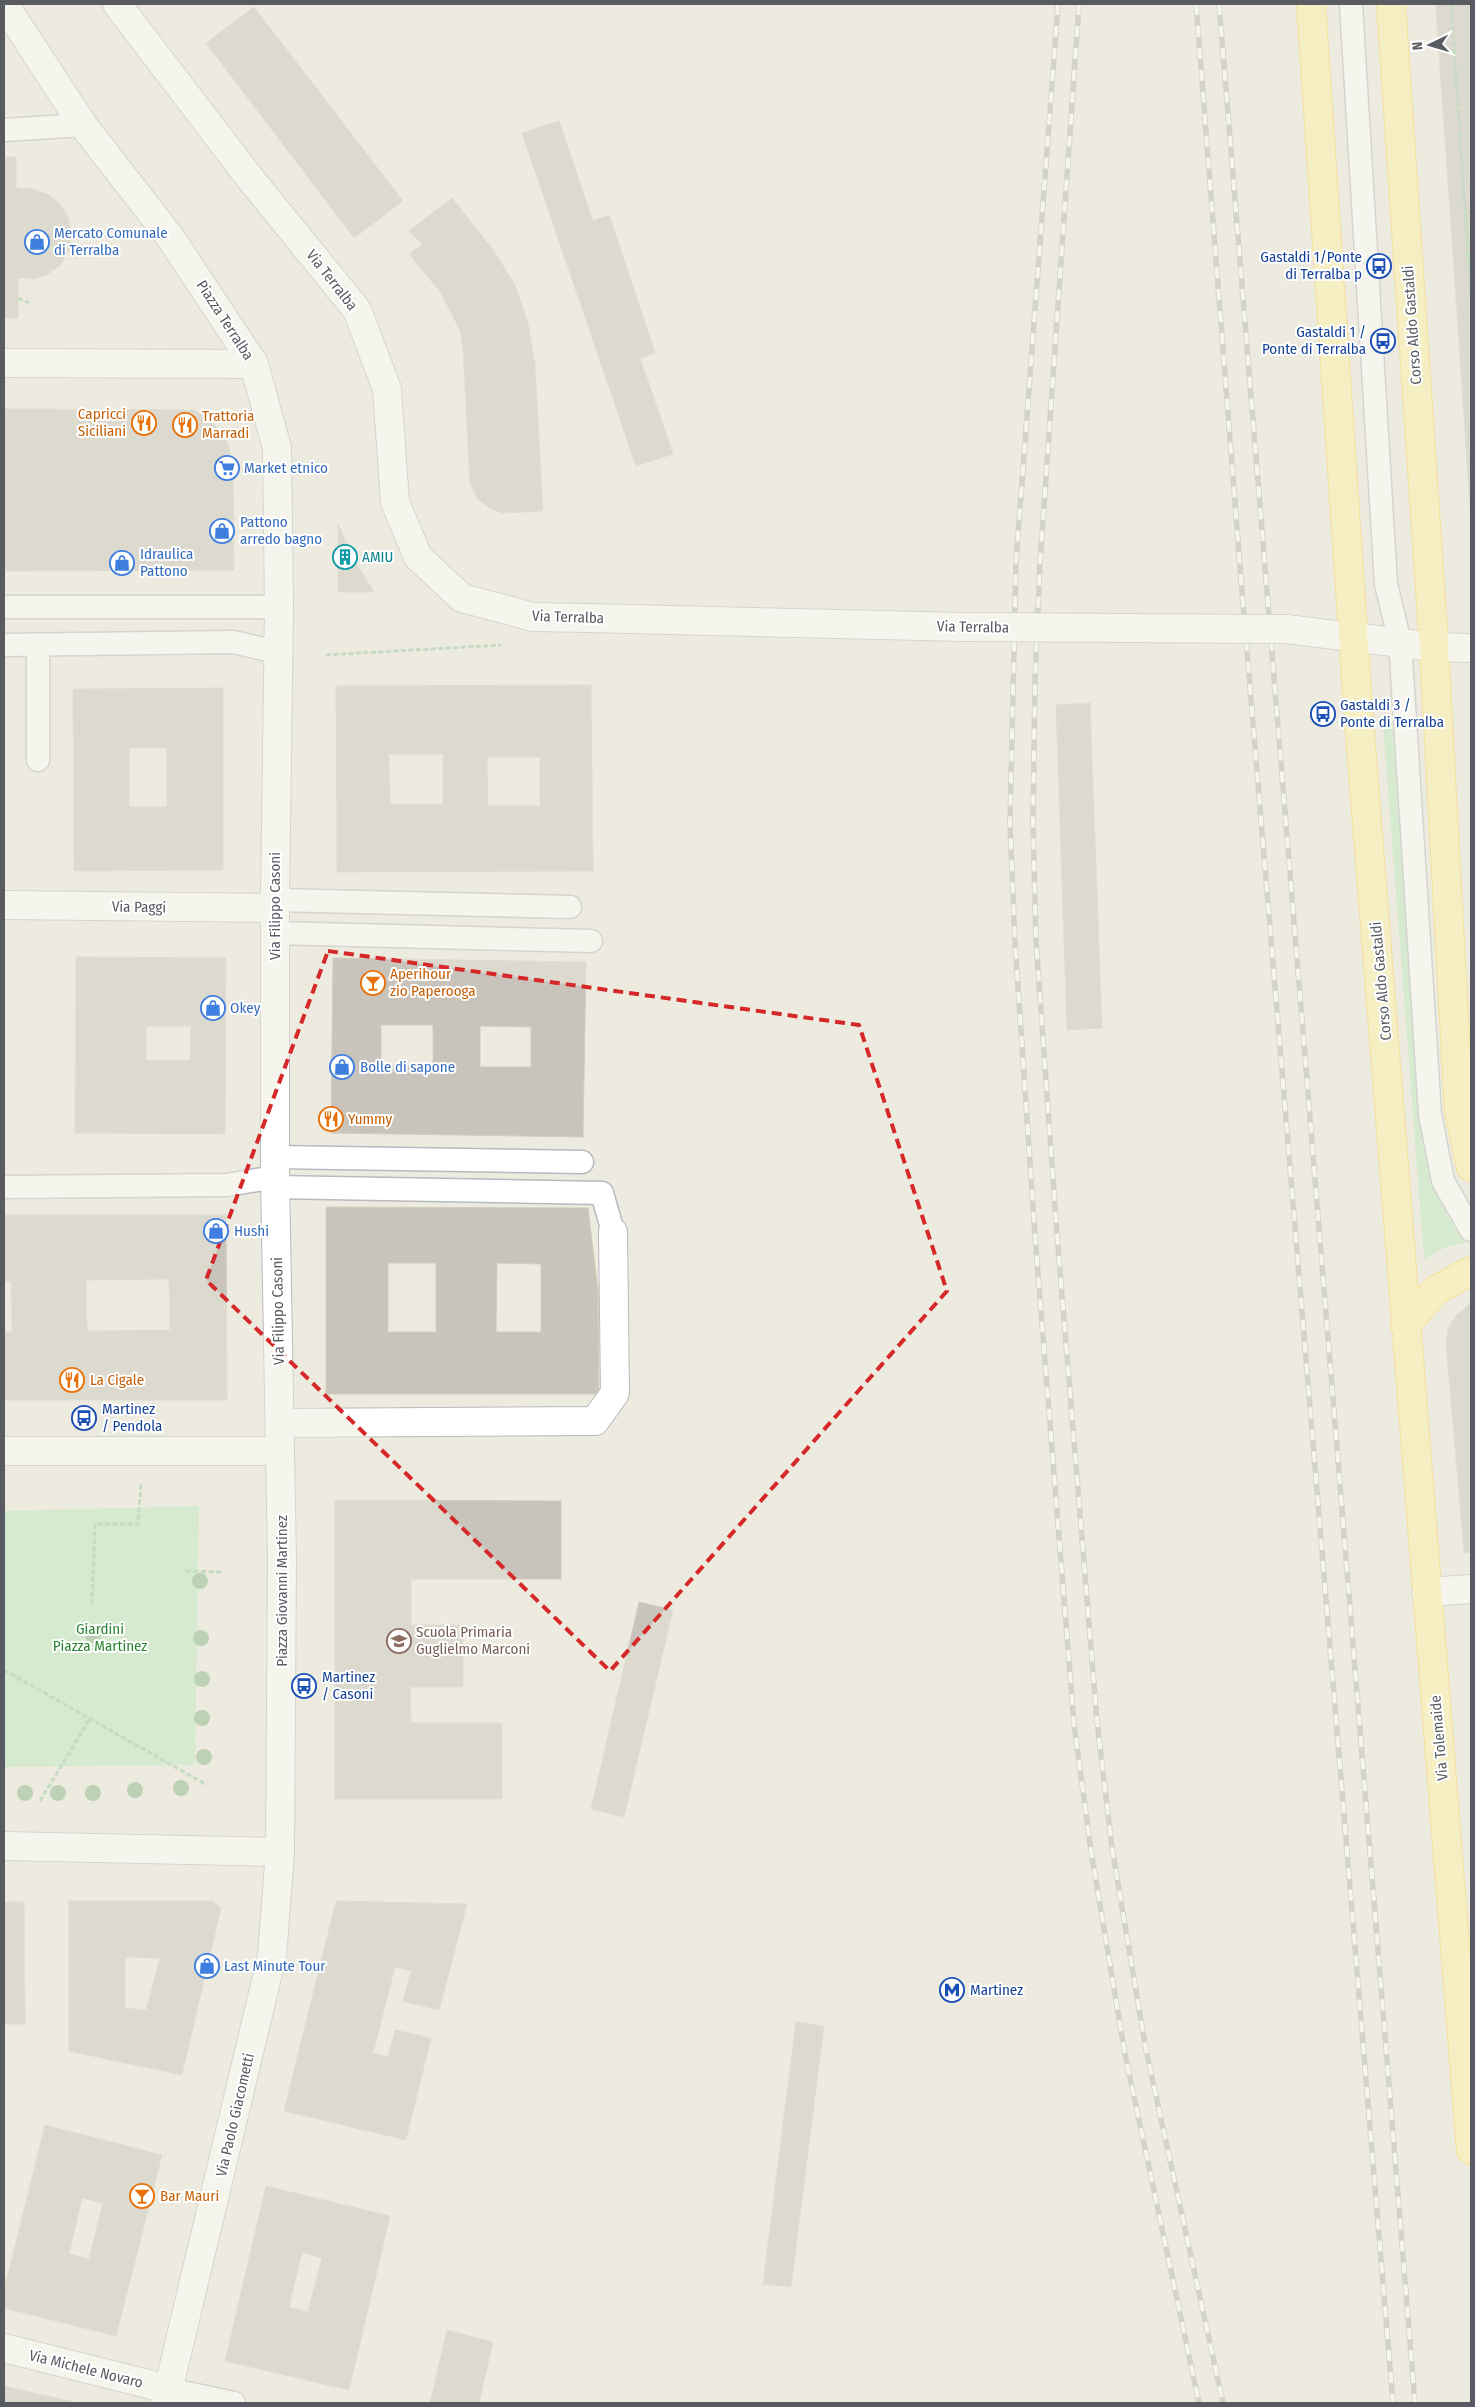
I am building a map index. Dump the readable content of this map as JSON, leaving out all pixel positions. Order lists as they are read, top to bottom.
{
  "streets": {
    "main road": ["Corso Aldo Gastaldi", "Via Tolemaide"],
    "street": [
      "Via Terralba",
      "Piazza Terralba",
      "Via Filippo Casoni",
      "Via Paggi",
      "Piazza Giovanni Martinez",
      "Via Paolo Giacometti",
      "Via Michele Novaro"
    ]
  },
  "crossings": [
    ["Via Terralba", "Corso Aldo Gastaldi"],
    ["Piazza Terralba", "Via Filippo Casoni"],
    ["Corso Aldo Gastaldi", "Via Tolemaide"],
    ["Via Filippo Casoni", "Via Paggi"],
    ["Via Filippo Casoni", "Piazza Giovanni Martinez"],
    ["Piazza Giovanni Martinez", "Via Paolo Giacometti"],
    ["Via Paolo Giacometti", "Via Michele Novaro"]
  ],
  "parks": ["Giardini Piazza Martinez"],
  "places": {
    "shop": [
      "Mercato Comunale di Terralba",
      "Pattono arredo bagno",
      "Idraulica Pattono",
      "Okey",
      "Bolle di sapone",
      "Hushi",
      "Last Minute Tour"
    ],
    "bus stop": [
      "Gastaldi 1/Ponte di Terralba p",
      "Gastaldi 1 / Ponte di Terralba",
      "Gastaldi 3 / Ponte di Terralba",
      "Martinez / Pendola",
      "Martinez / Casoni"
    ],
    "restaurant": [
      "Capricci Siciliani",
      "Trattoria Marradi",
      "Yummy",
      "La Cigale"
    ],
    "supermarket": ["Market etnico"],
    "building": ["AMIU"],
    "bar": ["Aperihour zio Paperooga", "Bar Mauri"],
    "school or university": ["Scuola Primaria Guglielmo Marconi"],
    "metro station": ["Martinez"]
  },
  "north": "left"
}
